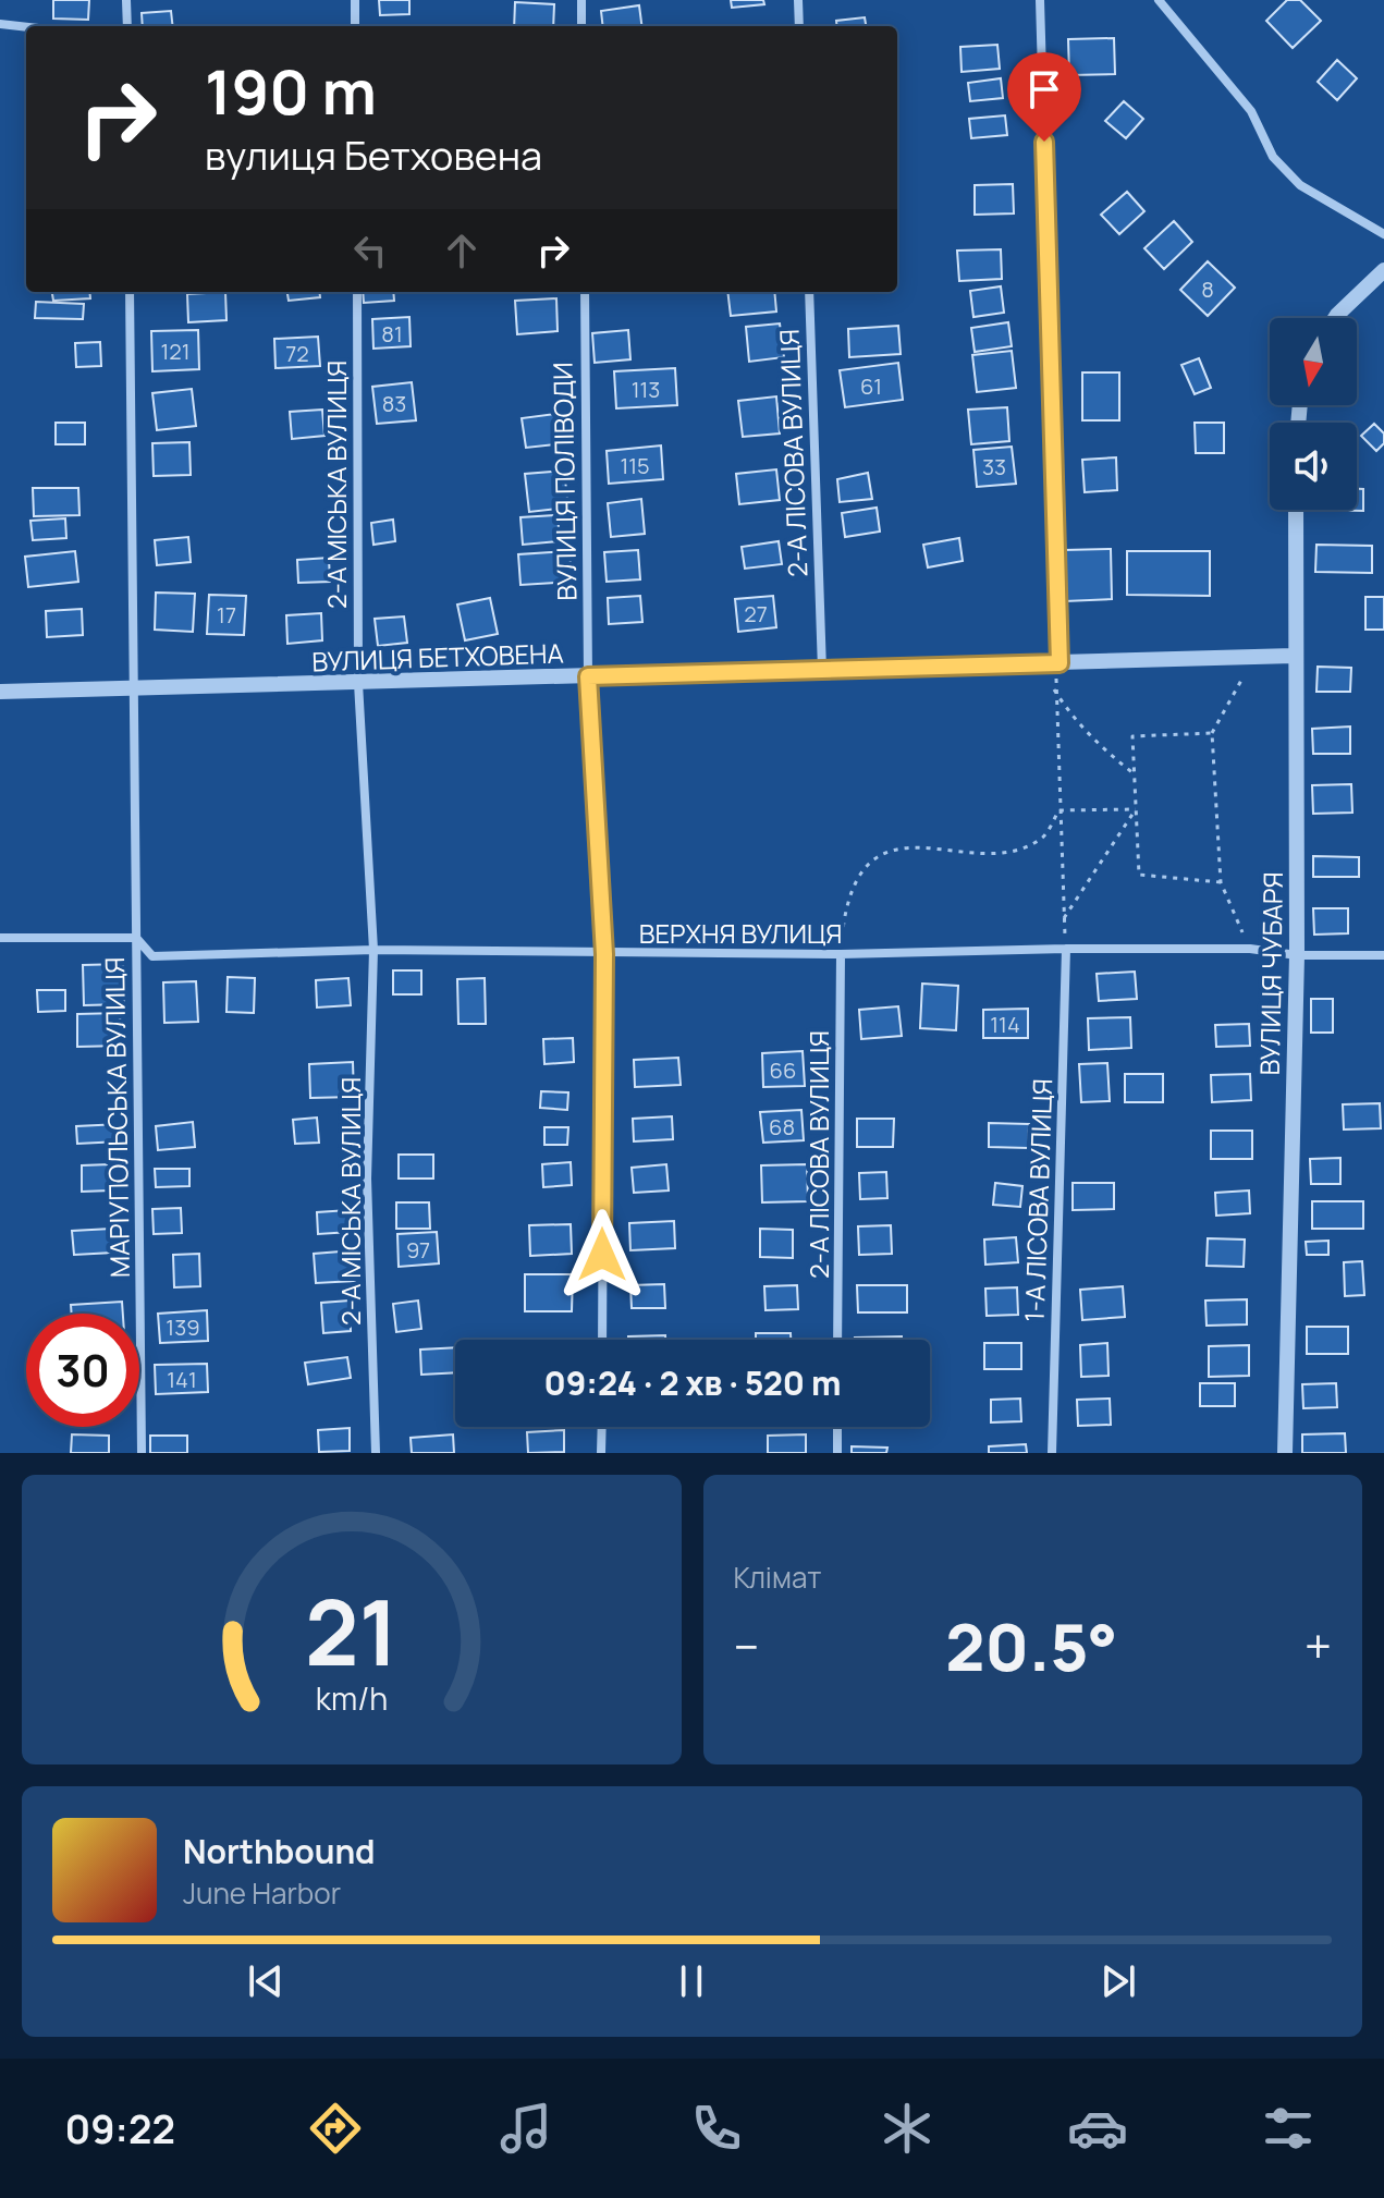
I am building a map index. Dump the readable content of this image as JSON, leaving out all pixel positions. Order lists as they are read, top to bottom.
{
  "streets": {
    "street": [
      "2-А ЛІСОВА ВУЛИЦЯ",
      "ВУЛИЦЯ ПОЛІВОДИ",
      "2-А МІСЬКА ВУЛИЦЯ",
      "ВУЛИЦЯ БЕТХОВЕНА",
      "ВЕРХНЯ ВУЛИЦЯ",
      "ВУЛИЦЯ ЧУБАРЯ",
      "МАРІУПОЛЬСЬКА ВУЛИЦЯ",
      "1-А ЛІСОВА ВУЛИЦЯ"
    ]
  },
  "crossings": [
    ["2-А ЛІСОВА ВУЛИЦЯ", "ВУЛИЦЯ БЕТХОВЕНА"],
    ["2-А ЛІСОВА ВУЛИЦЯ", "ВЕРХНЯ ВУЛИЦЯ"],
    ["ВУЛИЦЯ ПОЛІВОДИ", "ВУЛИЦЯ БЕТХОВЕНА"],
    ["ВУЛИЦЯ ПОЛІВОДИ", "ВЕРХНЯ ВУЛИЦЯ"],
    ["2-А МІСЬКА ВУЛИЦЯ", "ВУЛИЦЯ БЕТХОВЕНА"],
    ["2-А МІСЬКА ВУЛИЦЯ", "ВЕРХНЯ ВУЛИЦЯ"],
    ["ВУЛИЦЯ БЕТХОВЕНА", "ВУЛИЦЯ ЧУБАРЯ"],
    ["ВУЛИЦЯ БЕТХОВЕНА", "МАРІУПОЛЬСЬКА ВУЛИЦЯ"],
    ["ВЕРХНЯ ВУЛИЦЯ", "ВУЛИЦЯ ЧУБАРЯ"],
    ["ВЕРХНЯ ВУЛИЦЯ", "МАРІУПОЛЬСЬКА ВУЛИЦЯ"],
    ["ВЕРХНЯ ВУЛИЦЯ", "1-А ЛІСОВА ВУЛИЦЯ"]
  ],
  "house_numbers": [
    "8",
    "81",
    "121",
    "72",
    "61",
    "113",
    "83",
    "115",
    "33",
    "27",
    "17",
    "114",
    "66",
    "68",
    "97",
    "139",
    "141"
  ],
  "north": "bottom",
  "page": {
    "turn": ["190 m", "вулиця Бетховена"],
    "limit": "30",
    "trip": "09:24 · 2 хв · 520 m",
    "tile": "Клімат",
    "heat": ["−", "20.5°", "+"],
    "song": ["Northbound", "June Harbor"],
    "tabs": "09:22",
    "gauge": ["21", "km/h"]
  }
}
